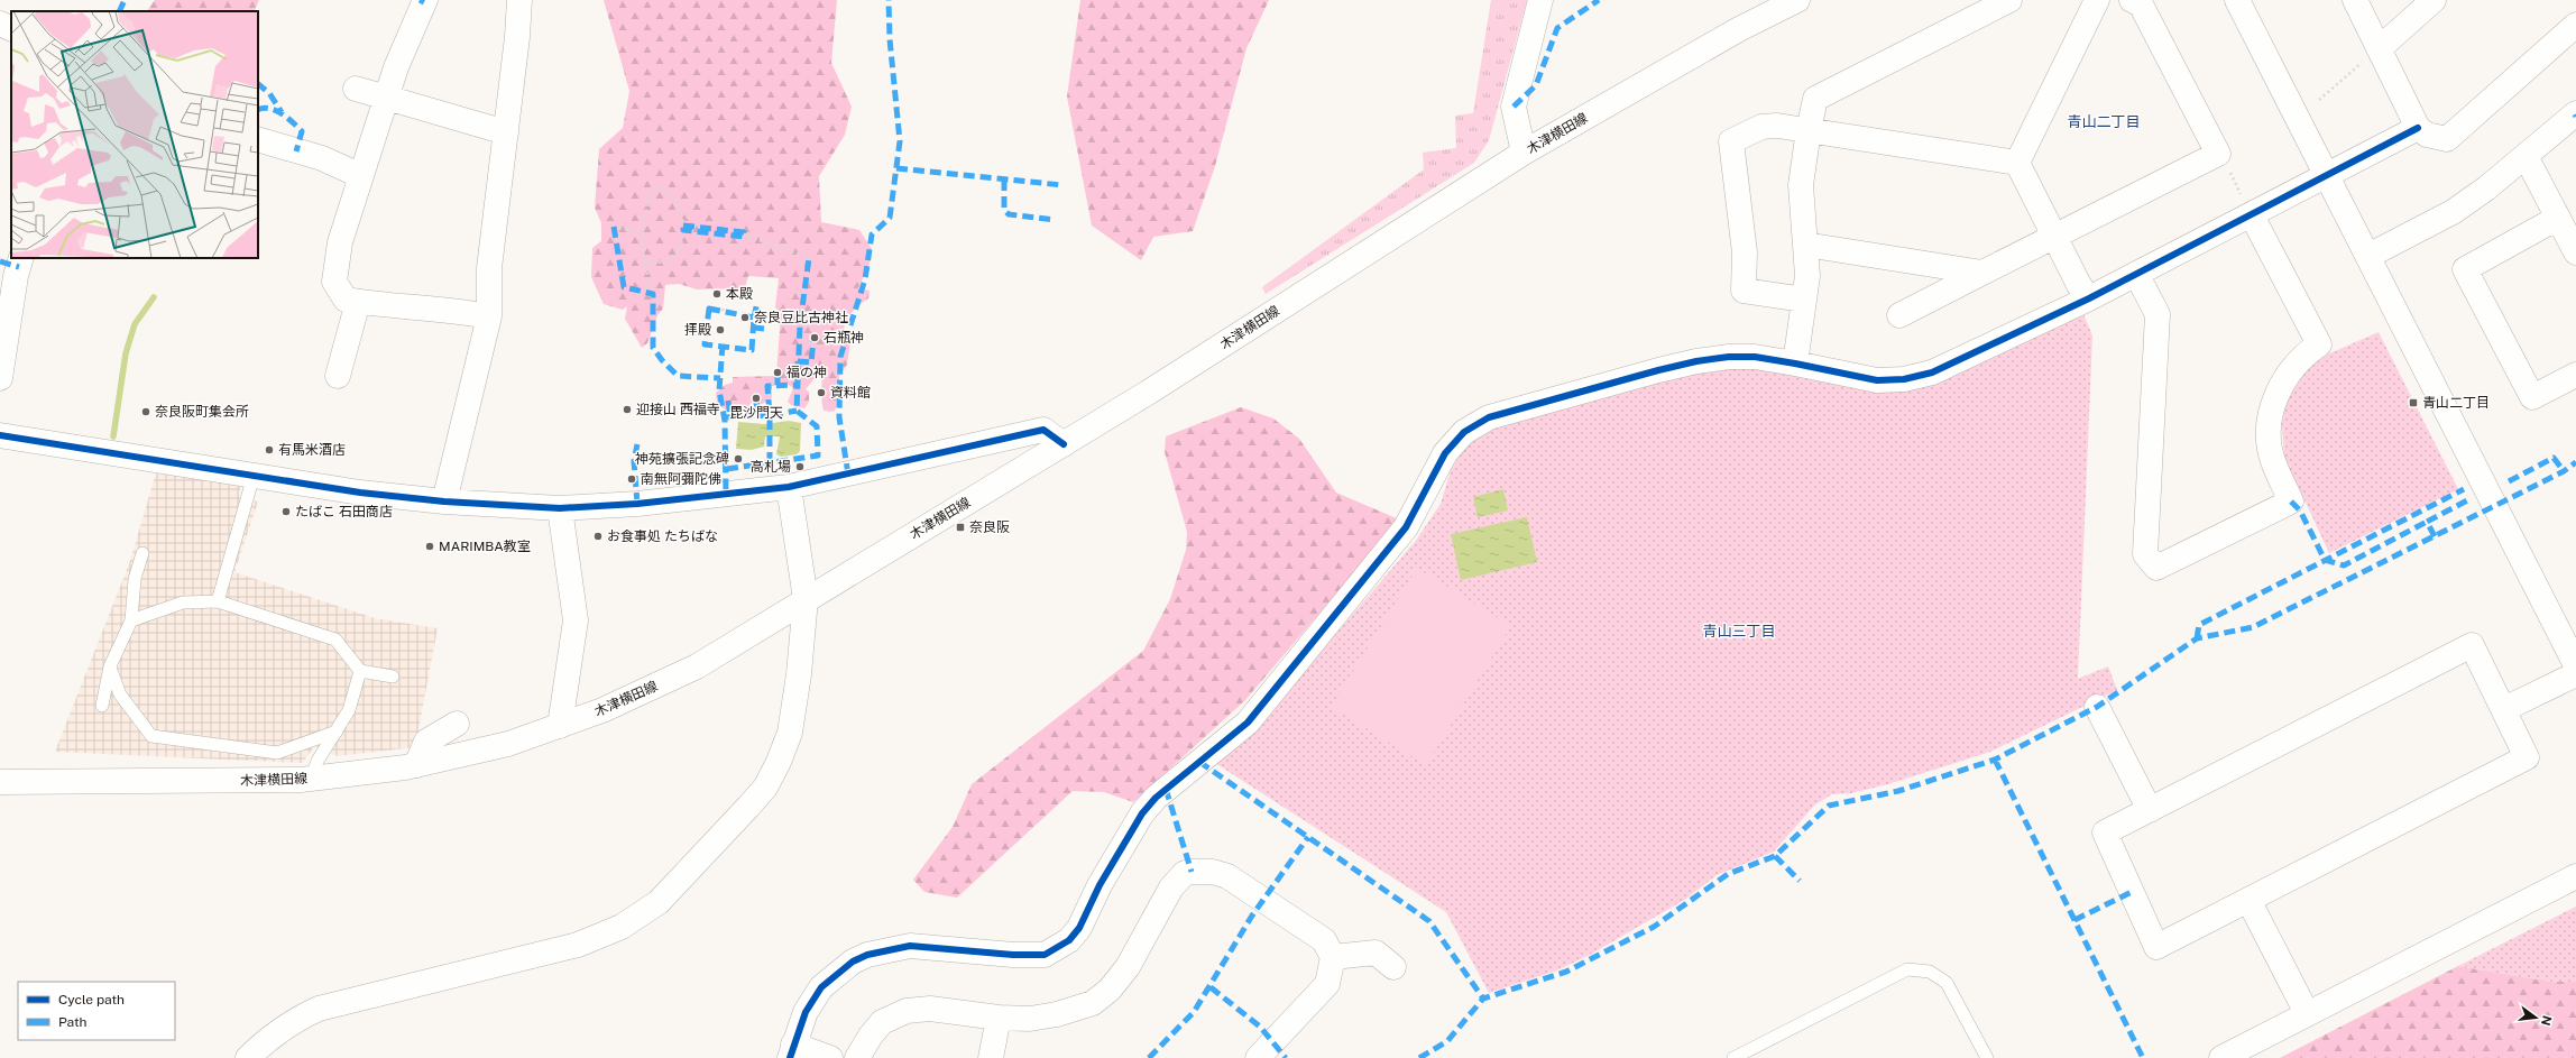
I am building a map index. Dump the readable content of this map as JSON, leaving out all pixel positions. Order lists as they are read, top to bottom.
{
  "streets": {
    "street": ["木津横田線"]
  },
  "districts": ["青山二丁目", "青山三丁目"],
  "places": {
    "other": [
      "本殿",
      "奈良豆比古神社",
      "拝殿",
      "石瓶神",
      "福の神",
      "資料館",
      "毘沙門天",
      "迎接山 西福寺",
      "奈良阪町集会所",
      "有馬米酒店",
      "神苑擴張記念碑",
      "高札場",
      "南無阿彌陀佛",
      "たばこ 石田商店",
      "お食事処 たちばな",
      "MARIMBA教室"
    ],
    "transit": ["青山二丁目", "奈良阪"]
  },
  "legend": ["Cycle path", "Path"],
  "north": "right"
}
